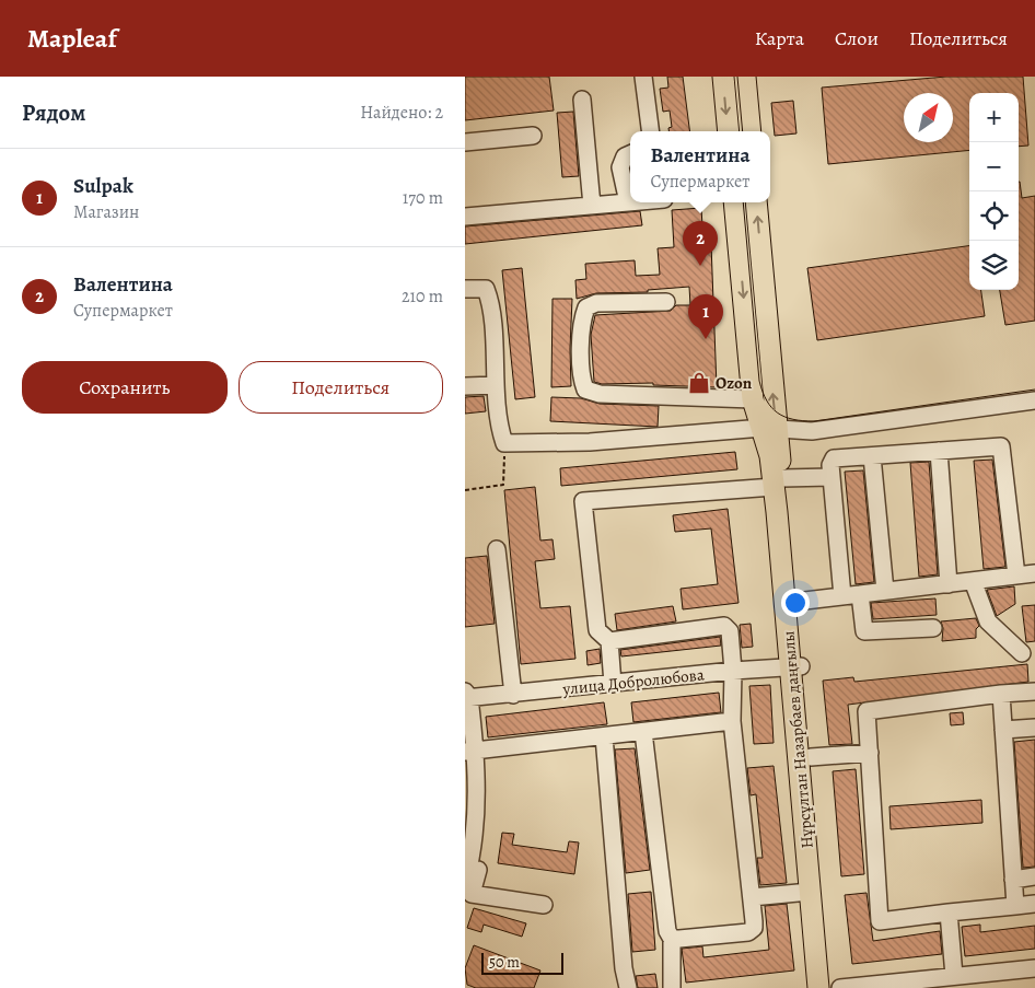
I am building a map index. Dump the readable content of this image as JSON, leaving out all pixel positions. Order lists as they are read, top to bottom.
{
  "streets": {
    "main road": ["Нұрсұлтан Назарбаев даңғылы"],
    "street": ["улица Добролюбова"]
  },
  "crossings": [
    ["улица Добролюбова", "Нұрсұлтан Назарбаев даңғылы"]
  ],
  "places": {
    "shop": ["Ozon"]
  },
  "scale_bar": "50 m",
  "north": "top right",
  "page": {
    "header": "Mapleaf",
    "nav": ["Карта", "Слои", "Поделиться"],
    "heading": ["Рядом", "Найдено: 2"],
    "map_buttons": ["+", "−"],
    "popup": ["Валентина", "Супермаркет"],
    "list": [
      {
        "mark": "1",
        "name": "Sulpak",
        "note": "Магазин",
        "value": "170 m"
      },
      {
        "mark": "2",
        "name": "Валентина",
        "note": "Супермаркет",
        "value": "210 m"
      }
    ],
    "pins": ["2", "1"],
    "buttons": ["Сохранить", "Поделиться"],
    "scale": "50 m"
  }
}
